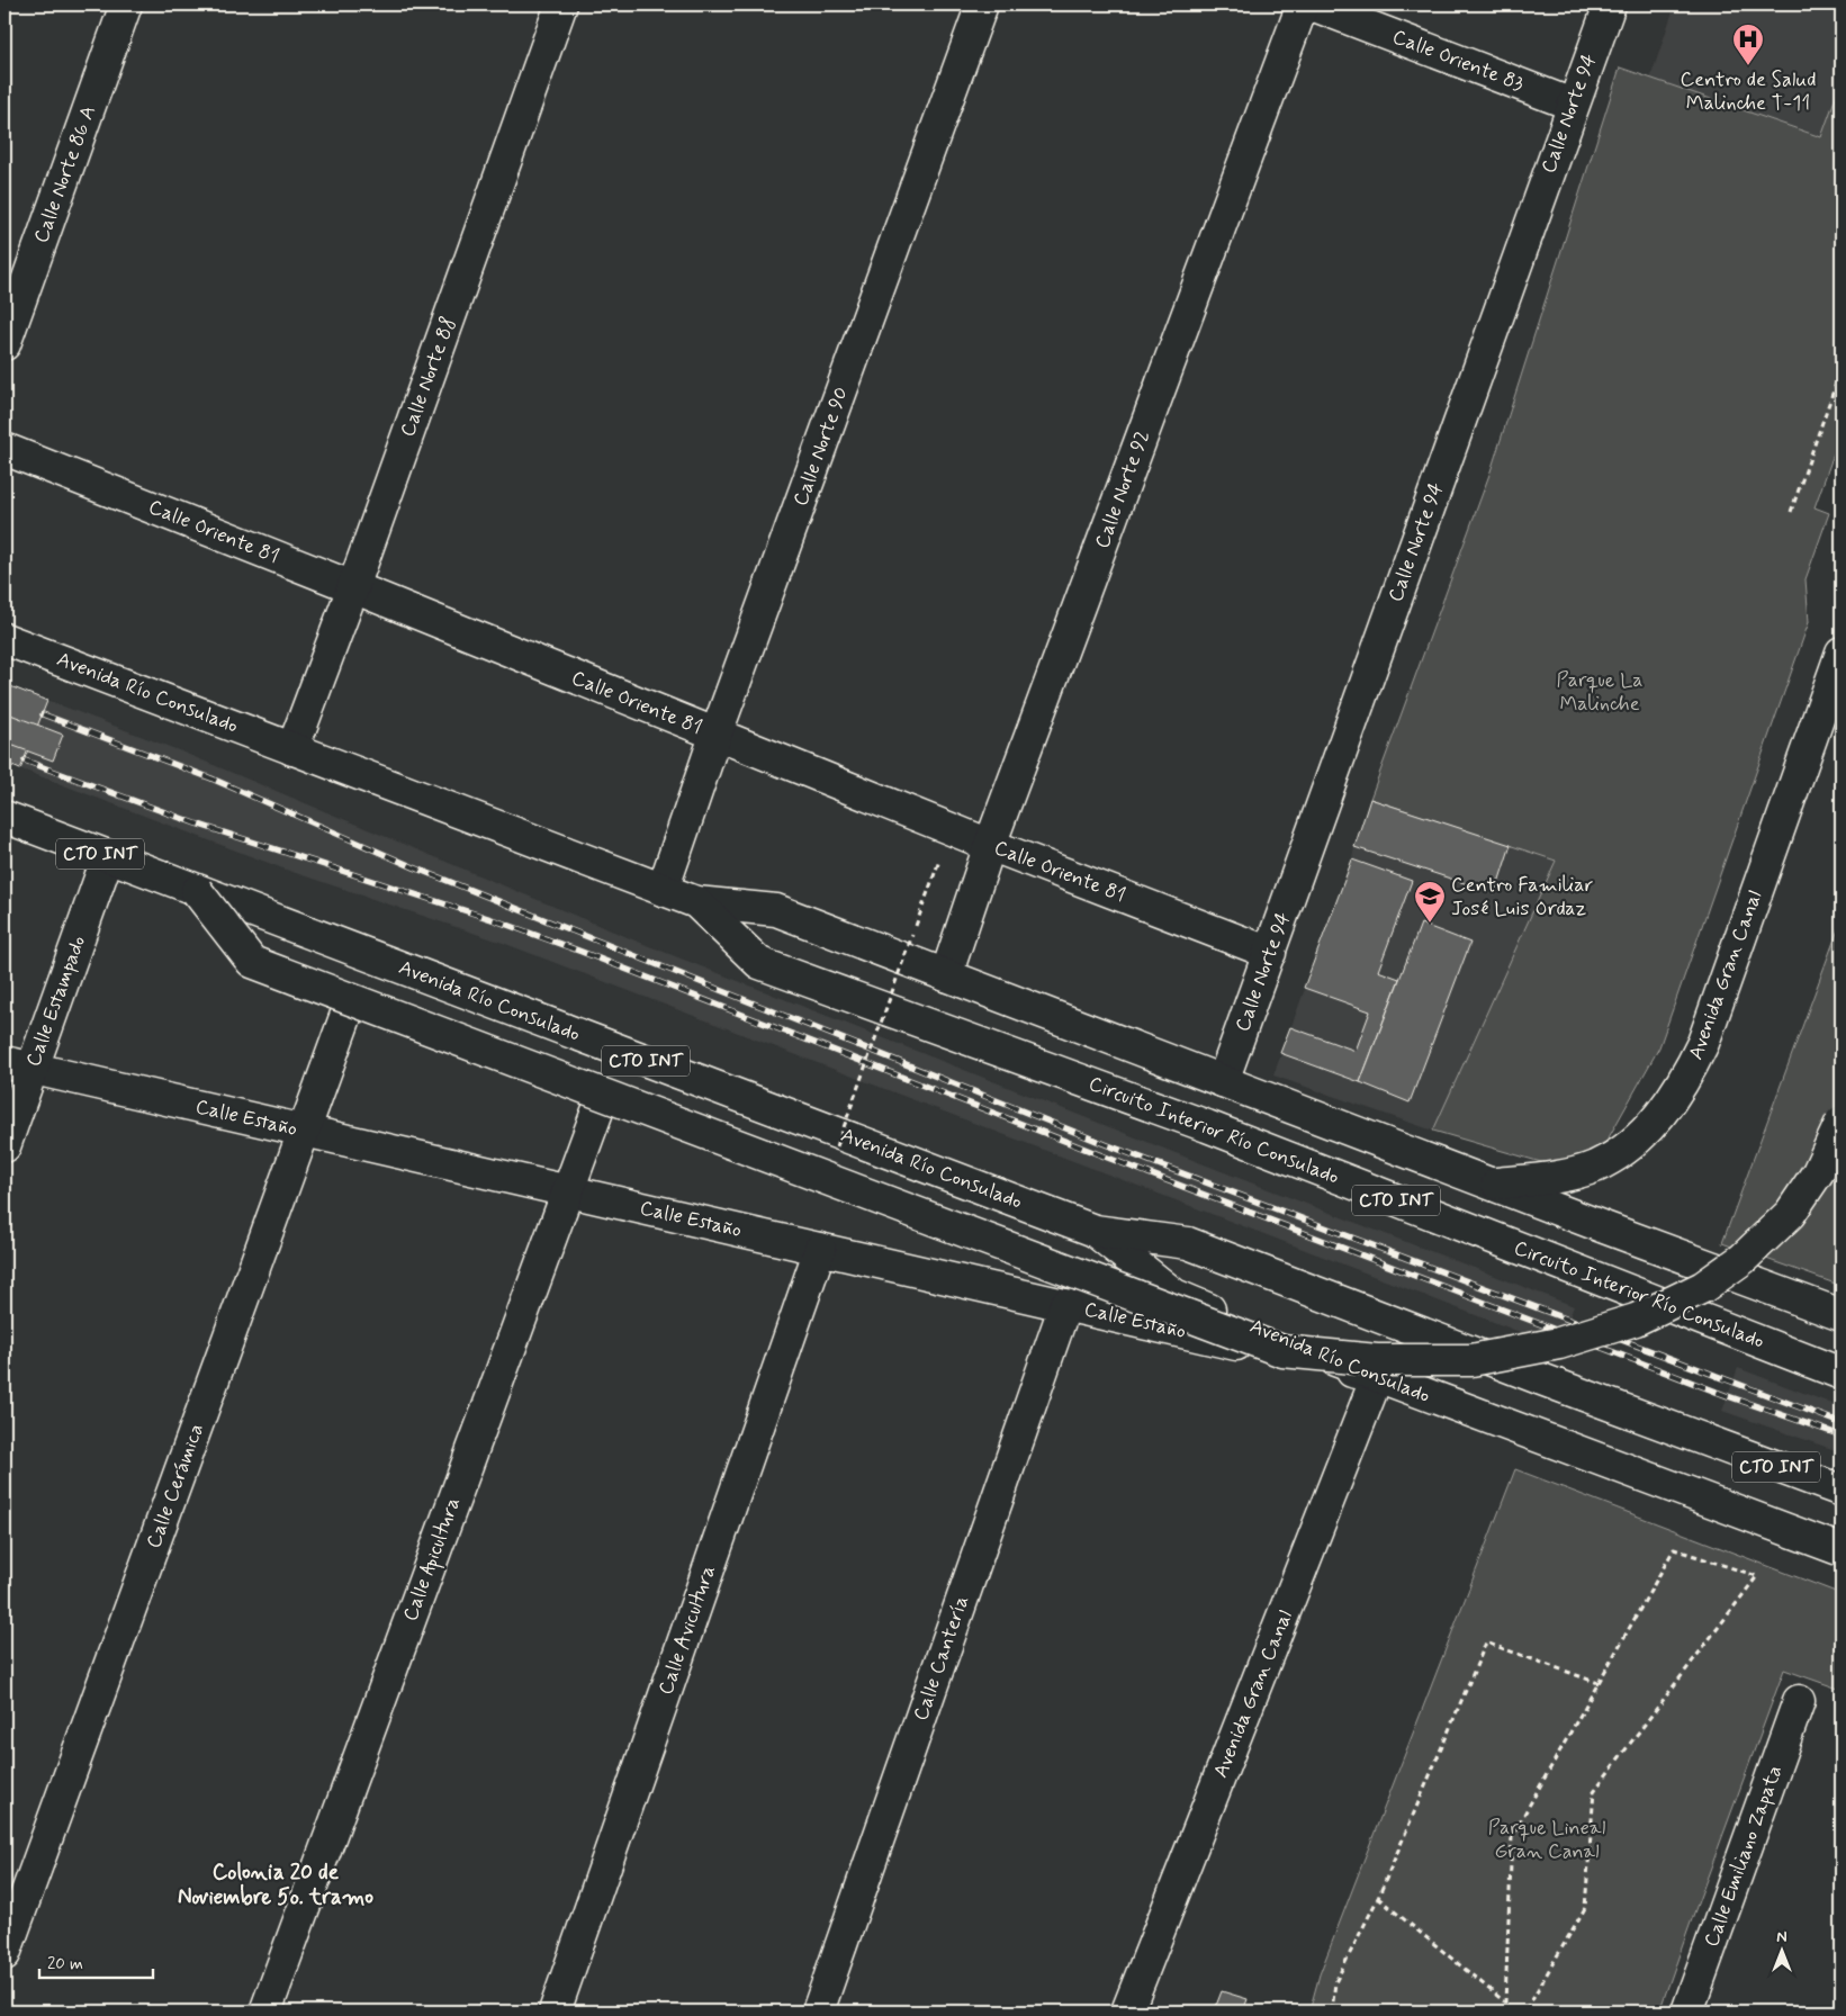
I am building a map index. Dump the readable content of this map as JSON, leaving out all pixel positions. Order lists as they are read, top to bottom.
{
  "streets": {
    "main road": [
      "Calle Oriente 83",
      "Calle Norte 94",
      "Calle Norte 86 A",
      "Calle Norte 88",
      "Calle Norte 90",
      "Calle Norte 92",
      "Calle Oriente 81",
      "Avenida Río Consulado",
      "CTO INT",
      "Avenida Gran Canal",
      "Calle Estampado",
      "Calle Estaño",
      "Circuito Interior Río Consulado",
      "Calle Cerámica",
      "Calle Apicultura",
      "Calle Avicultura",
      "Calle Cantería",
      "Calle Emiliano Zapata"
    ]
  },
  "crossings": [
    ["Calle Oriente 83", "Calle Norte 94"],
    ["Calle Norte 94", "Calle Oriente 81"],
    ["Calle Norte 94", "Avenida Río Consulado"],
    ["Calle Norte 88", "Calle Oriente 81"],
    ["Calle Norte 88", "Avenida Río Consulado"],
    ["Calle Norte 90", "Calle Oriente 81"],
    ["Calle Norte 90", "Avenida Río Consulado"],
    ["Calle Norte 92", "Calle Oriente 81"],
    ["Calle Norte 92", "Avenida Río Consulado"],
    ["Avenida Río Consulado", "CTO INT"],
    ["Avenida Río Consulado", "Avenida Gran Canal"],
    ["Avenida Río Consulado", "Calle Estampado"],
    ["Avenida Río Consulado", "Calle Estaño"],
    ["Avenida Río Consulado", "Circuito Interior Río Consulado"],
    ["Avenida Gran Canal", "Calle Estaño"],
    ["Calle Estampado", "Calle Estaño"],
    ["Calle Estaño", "Calle Cerámica"],
    ["Calle Estaño", "Calle Apicultura"],
    ["Calle Estaño", "Calle Avicultura"],
    ["Calle Estaño", "Calle Cantería"]
  ],
  "districts": ["Colonia 20 de Noviembre 5o. tramo"],
  "parks": ["Parque La Malinche", "Parque Lineal Gran Canal"],
  "places": {
    "hospital": ["Centro de Salud Malinche T-11"],
    "school or university": ["Centro Familiar José Luis Ordaz"]
  },
  "scale_bar": "20 m",
  "north": "top"
}
